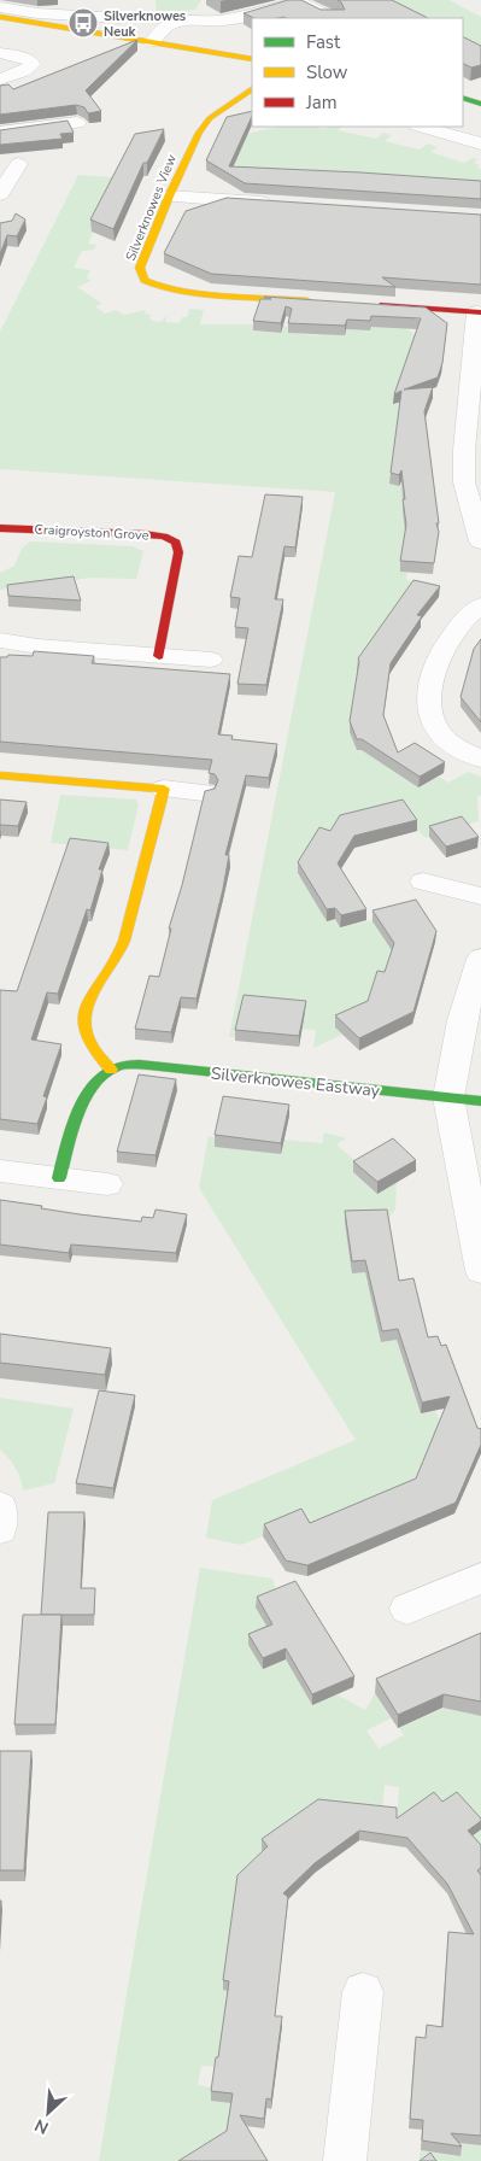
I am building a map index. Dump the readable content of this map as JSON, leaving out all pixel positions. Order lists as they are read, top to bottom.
{
  "streets": {
    "street": ["Silverknowes View", "Craigroyston Grove", "Silverknowes Eastway"]
  },
  "places": {
    "bus stop": ["Silverknowes Neuk"]
  },
  "legend": ["Fast", "Slow", "Jam"],
  "north": "bottom left"
}
